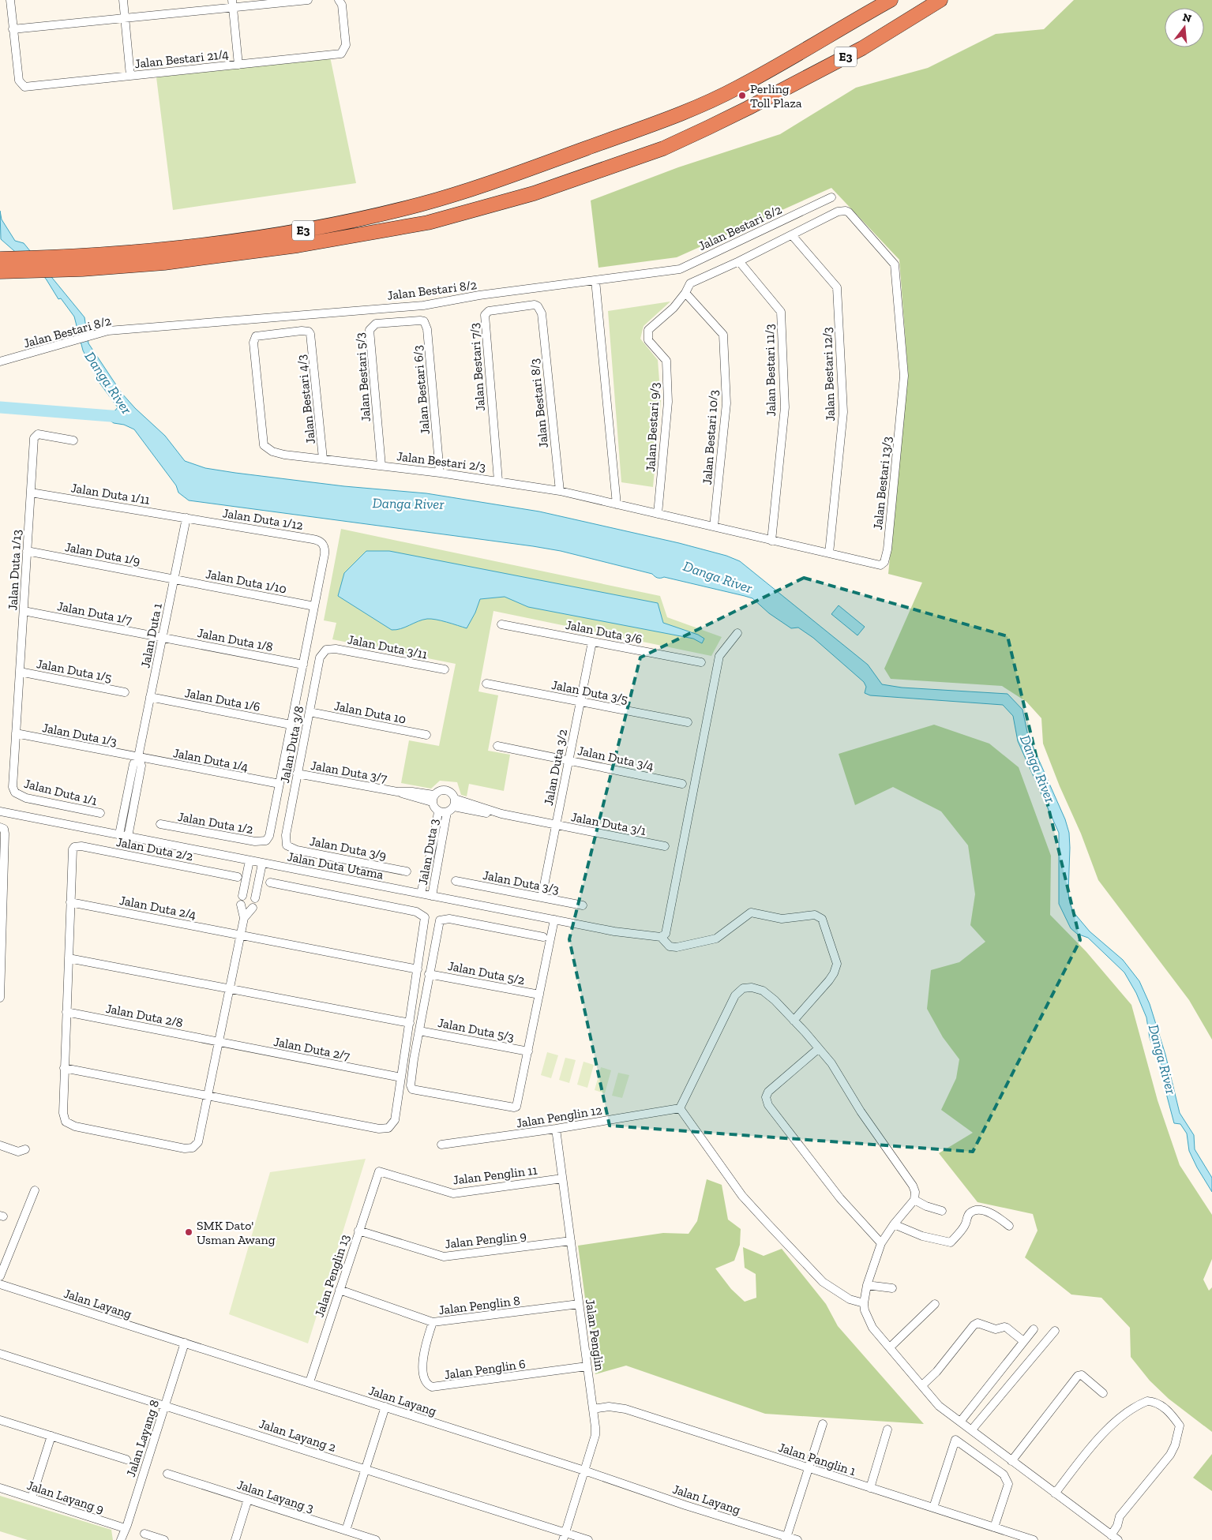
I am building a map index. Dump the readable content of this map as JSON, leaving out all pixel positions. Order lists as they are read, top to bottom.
{
  "streets": {
    "highway": ["E3"],
    "street": [
      "Jalan Bestari 21/4",
      "Jalan Bestari 8/2",
      "Jalan Bestari 7/3",
      "Jalan Bestari 11/3",
      "Jalan Bestari 12/3",
      "Jalan Bestari 5/3",
      "Jalan Bestari 6/3",
      "Jalan Bestari 4/3",
      "Jalan Bestari 8/3",
      "Jalan Bestari 9/3",
      "Jalan Bestari 10/3",
      "Jalan Bestari 2/3",
      "Jalan Bestari 13/3",
      "Jalan Duta 1/11",
      "Jalan Duta 1/12",
      "Jalan Duta 1/9",
      "Jalan Duta 1/13",
      "Jalan Duta 1/10",
      "Jalan Duta 1/7",
      "Jalan Duta 3/6",
      "Jalan Duta 1",
      "Jalan Duta 1/8",
      "Jalan Duta 3/11",
      "Jalan Duta 1/5",
      "Jalan Duta 3/5",
      "Jalan Duta 1/6",
      "Jalan Duta 10",
      "Jalan Duta 1/3",
      "Jalan Duta 3/8",
      "Jalan Duta 3/4",
      "Jalan Duta 1/4",
      "Jalan Duta 3/2",
      "Jalan Duta 3/7",
      "Jalan Duta 1/1",
      "Jalan Duta 1/2",
      "Jalan Duta 3/1",
      "Jalan Duta 3/9",
      "Jalan Duta 2/2",
      "Jalan Duta 3",
      "Jalan Duta Utama",
      "Jalan Duta 3/3",
      "Jalan Duta 2/4",
      "Jalan Duta 5/2",
      "Jalan Duta 2/8",
      "Jalan Duta 5/3",
      "Jalan Duta 2/7",
      "Jalan Penglin 12",
      "Jalan Penglin 11",
      "Jalan Penglin 9",
      "Jalan Penglin 13",
      "Jalan Layang",
      "Jalan Penglin 8",
      "Jalan Penglin",
      "Jalan Penglin 6",
      "Jalan Layang 2",
      "Jalan Layang 8",
      "Jalan Panglin 1",
      "Jalan Layang 3",
      "Jalan Layang 9"
    ]
  },
  "crossings": [
    ["Jalan Bestari 7/3", "Jalan Bestari 8/3"],
    ["Jalan Bestari 7/3", "Jalan Bestari 2/3"],
    ["Jalan Bestari 11/3", "Jalan Bestari 13/3"],
    ["Jalan Bestari 12/3", "Jalan Bestari 13/3"],
    ["Jalan Bestari 5/3", "Jalan Bestari 6/3"],
    ["Jalan Bestari 5/3", "Jalan Bestari 2/3"],
    ["Jalan Bestari 6/3", "Jalan Bestari 2/3"],
    ["Jalan Bestari 4/3", "Jalan Bestari 2/3"],
    ["Jalan Bestari 8/3", "Jalan Bestari 2/3"],
    ["Jalan Bestari 9/3", "Jalan Bestari 10/3"],
    ["Jalan Bestari 9/3", "Jalan Bestari 13/3"],
    ["Jalan Bestari 10/3", "Jalan Bestari 13/3"],
    ["Jalan Bestari 2/3", "Jalan Bestari 13/3"],
    ["Jalan Duta 1/11", "Jalan Duta 1/12"],
    ["Jalan Duta 1/11", "Jalan Duta 1/13"],
    ["Jalan Duta 1/11", "Jalan Duta 1"],
    ["Jalan Duta 1/12", "Jalan Duta 1/10"],
    ["Jalan Duta 1/12", "Jalan Duta 1"],
    ["Jalan Duta 1/9", "Jalan Duta 1/13"],
    ["Jalan Duta 1/9", "Jalan Duta 1/10"],
    ["Jalan Duta 1/9", "Jalan Duta 1"],
    ["Jalan Duta 1/13", "Jalan Duta 1/7"],
    ["Jalan Duta 1/13", "Jalan Duta 1/5"],
    ["Jalan Duta 1/13", "Jalan Duta 1/3"],
    ["Jalan Duta 1/13", "Jalan Duta 1/1"],
    ["Jalan Duta 1/10", "Jalan Duta 1"],
    ["Jalan Duta 1/7", "Jalan Duta 1"],
    ["Jalan Duta 1/7", "Jalan Duta 1/8"],
    ["Jalan Duta 3/6", "Jalan Duta 3/2"],
    ["Jalan Duta 1", "Jalan Duta 1/8"],
    ["Jalan Duta 1", "Jalan Duta 1/6"],
    ["Jalan Duta 1", "Jalan Duta 1/3"],
    ["Jalan Duta 1", "Jalan Duta 1/4"],
    ["Jalan Duta 1", "Jalan Duta Utama"],
    ["Jalan Duta 3/11", "Jalan Duta 3/8"],
    ["Jalan Duta 3/5", "Jalan Duta 3/2"],
    ["Jalan Duta 10", "Jalan Duta 3/8"],
    ["Jalan Duta 1/3", "Jalan Duta 1/4"],
    ["Jalan Duta 3/8", "Jalan Duta 3/7"],
    ["Jalan Duta 3/8", "Jalan Duta 3/9"],
    ["Jalan Duta 3/4", "Jalan Duta 3/2"],
    ["Jalan Duta 1/4", "Jalan Duta 1/2"],
    ["Jalan Duta 3/2", "Jalan Duta 3/1"],
    ["Jalan Duta 3/2", "Jalan Duta 3/3"],
    ["Jalan Duta 3/7", "Jalan Duta 3/1"],
    ["Jalan Duta 3/7", "Jalan Duta 3"],
    ["Jalan Duta 3/1", "Jalan Duta 3"],
    ["Jalan Duta 2/2", "Jalan Duta 2/4"],
    ["Jalan Duta 3", "Jalan Duta Utama"],
    ["Jalan Duta 2/8", "Jalan Duta 2/7"],
    ["Jalan Penglin 12", "Jalan Penglin"],
    ["Jalan Penglin 11", "Jalan Penglin 13"],
    ["Jalan Penglin 11", "Jalan Penglin"],
    ["Jalan Penglin 9", "Jalan Penglin 13"],
    ["Jalan Penglin 9", "Jalan Penglin"],
    ["Jalan Penglin 13", "Jalan Layang"],
    ["Jalan Penglin 13", "Jalan Penglin 8"],
    ["Jalan Layang", "Jalan Penglin"],
    ["Jalan Layang", "Jalan Layang 8"],
    ["Jalan Penglin 8", "Jalan Penglin"],
    ["Jalan Penglin 8", "Jalan Penglin 6"],
    ["Jalan Penglin", "Jalan Penglin 6"],
    ["Jalan Penglin", "Jalan Layang 2"],
    ["Jalan Penglin", "Jalan Panglin 1"],
    ["Jalan Layang 2", "Jalan Layang 8"],
    ["Jalan Layang 8", "Jalan Layang 9"]
  ],
  "water": ["Danga River"],
  "places": ["Perling Toll Plaza", "SMK Dato' Usman Awang"],
  "north": "top"
}
